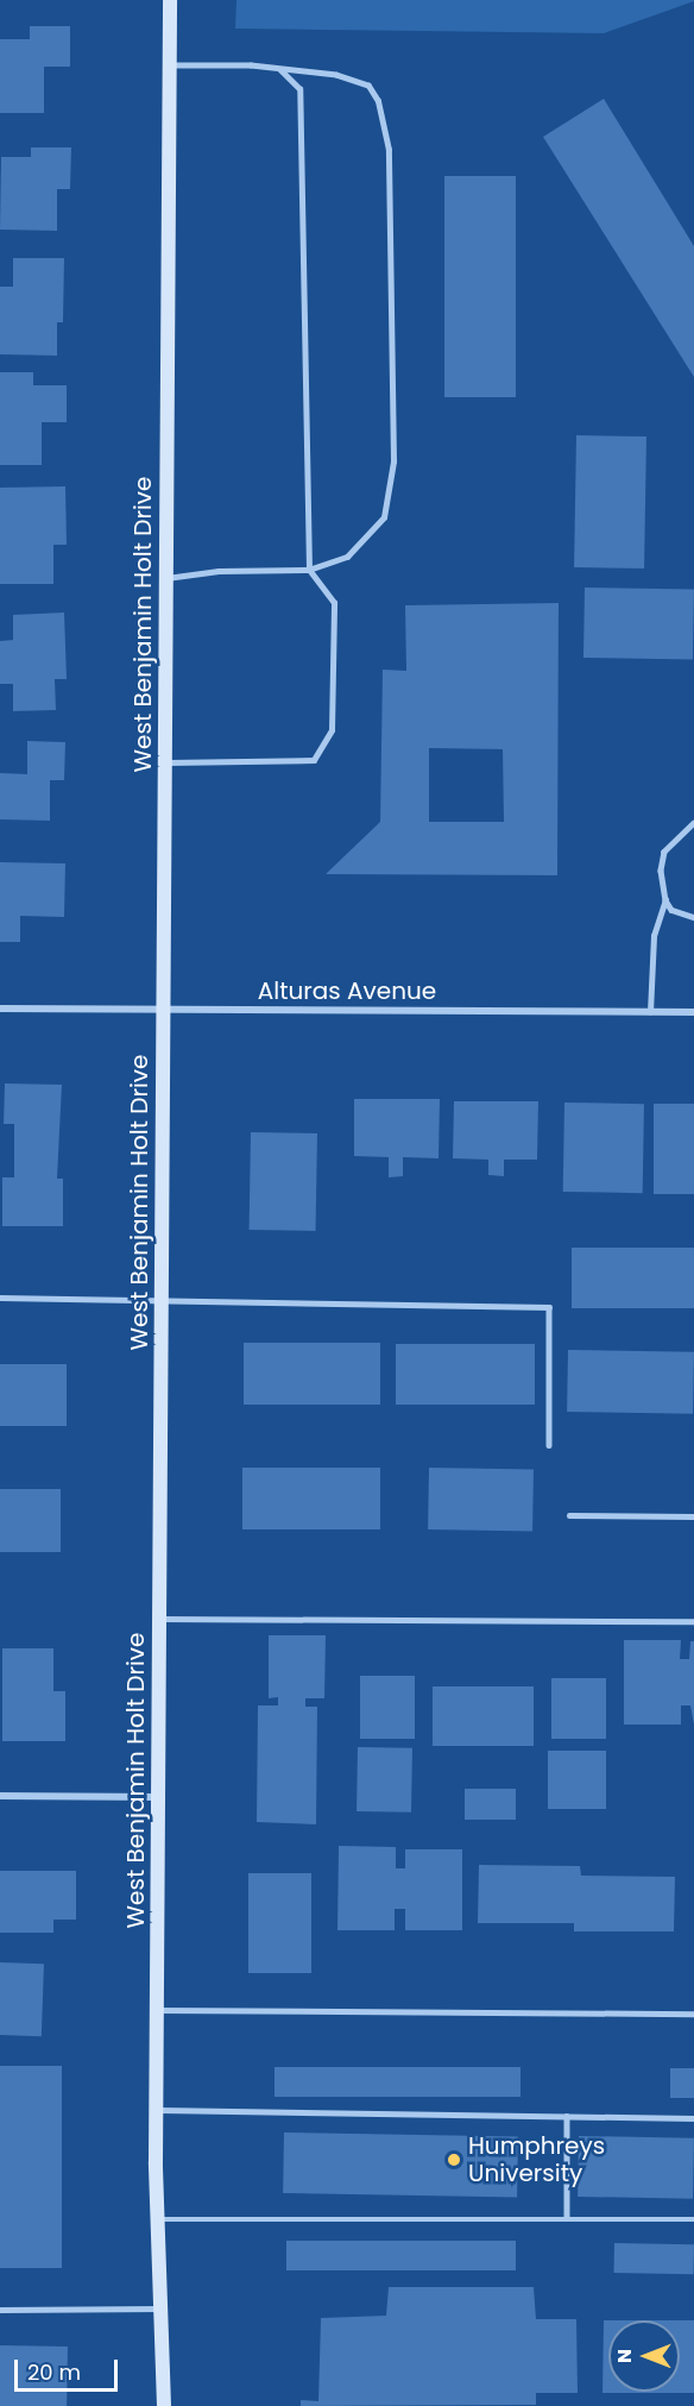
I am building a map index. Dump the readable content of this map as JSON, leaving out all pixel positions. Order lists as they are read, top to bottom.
{
  "streets": {
    "main road": ["West Benjamin Holt Drive"],
    "street": ["Alturas Avenue"]
  },
  "crossings": [
    ["West Benjamin Holt Drive", "Alturas Avenue"]
  ],
  "places": ["Humphreys University"],
  "scale_bar": "20 m",
  "north": "left"
}
